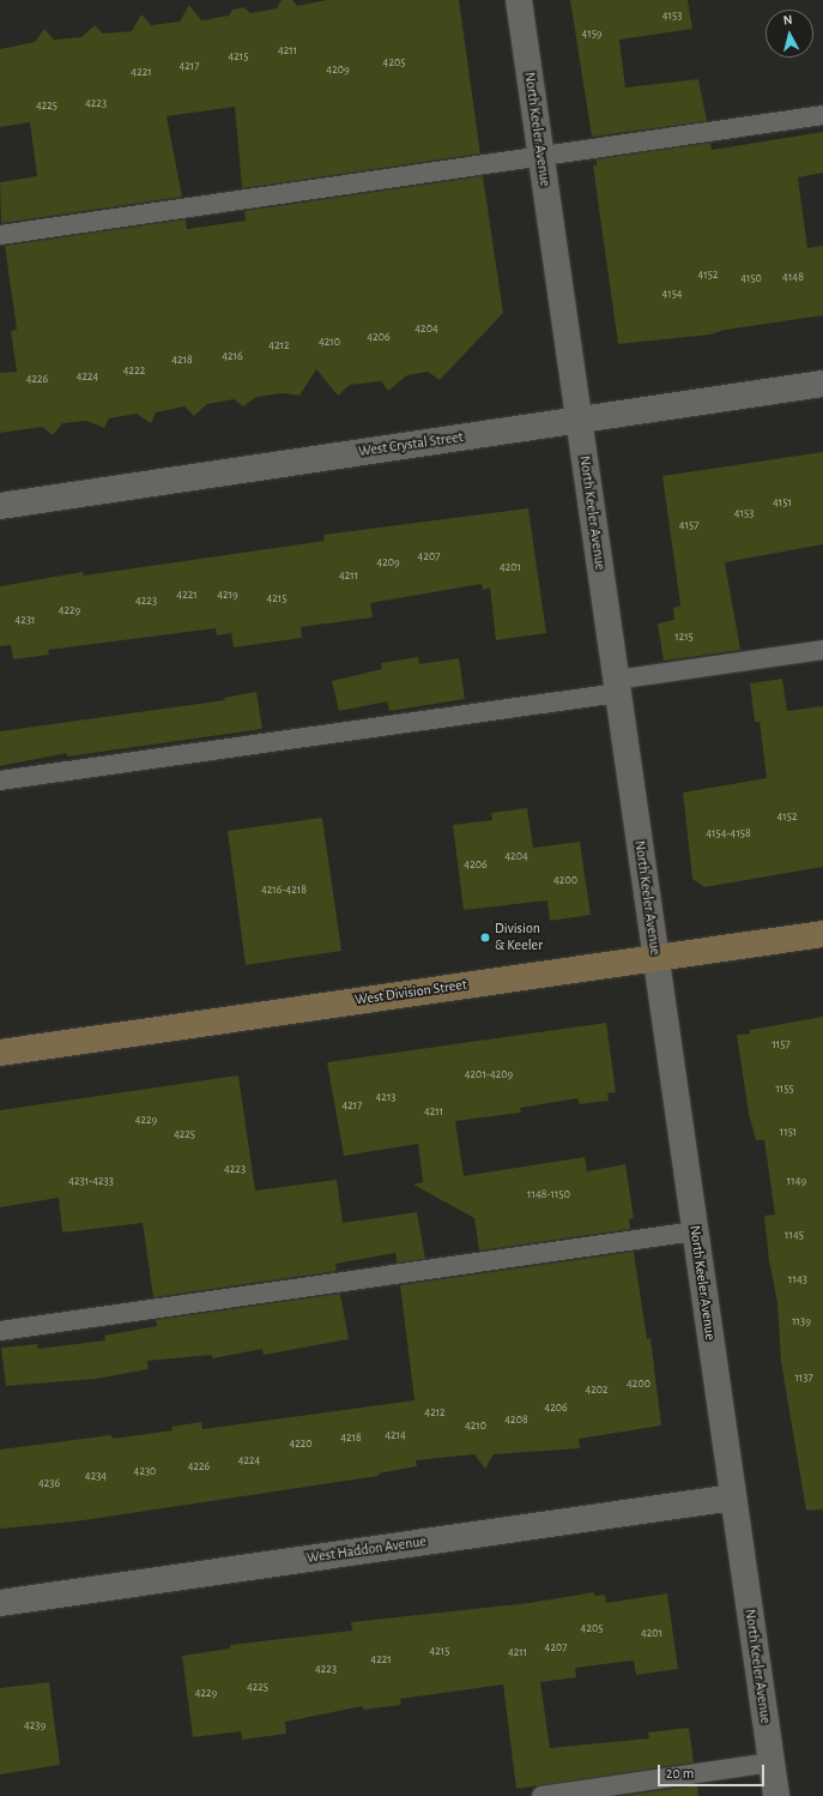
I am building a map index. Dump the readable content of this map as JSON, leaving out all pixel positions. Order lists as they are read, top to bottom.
{
  "streets": {
    "main road": ["West Division Street"],
    "street": ["North Keeler Avenue", "West Crystal Street", "West Haddon Avenue"]
  },
  "crossings": [
    ["North Keeler Avenue", "West Crystal Street"],
    ["North Keeler Avenue", "West Division Street"],
    ["North Keeler Avenue", "West Haddon Avenue"]
  ],
  "places": ["Division & Keeler"],
  "house_numbers": [
    "4153",
    "4159",
    "4211",
    "4215",
    "4205",
    "4217",
    "4209",
    "4221",
    "4223",
    "4225",
    "4152",
    "4148",
    "4150",
    "4154",
    "4204",
    "4206",
    "4210",
    "4212",
    "4216",
    "4218",
    "4222",
    "4224",
    "4226",
    "4151",
    "4153",
    "4157",
    "4207",
    "4209",
    "4201",
    "4211",
    "4221",
    "4219",
    "4215",
    "4223",
    "4229",
    "4231",
    "1215",
    "4152",
    "4154-4158",
    "4204",
    "4206",
    "4200",
    "4216-4218",
    "1157",
    "4201-4209",
    "1155",
    "4213",
    "4217",
    "4211",
    "4229",
    "1151",
    "4225",
    "4223",
    "4231-4233",
    "1149",
    "1148-1150",
    "1145",
    "1143",
    "1139",
    "1137",
    "4200",
    "4202",
    "4206",
    "4212",
    "4208",
    "4210",
    "4214",
    "4218",
    "4220",
    "4224",
    "4226",
    "4230",
    "4234",
    "4236",
    "4205",
    "4201",
    "4207",
    "4215",
    "4211",
    "4221",
    "4223",
    "4225",
    "4229",
    "4239"
  ],
  "scale_bar": "20 m",
  "north": "top"
}
